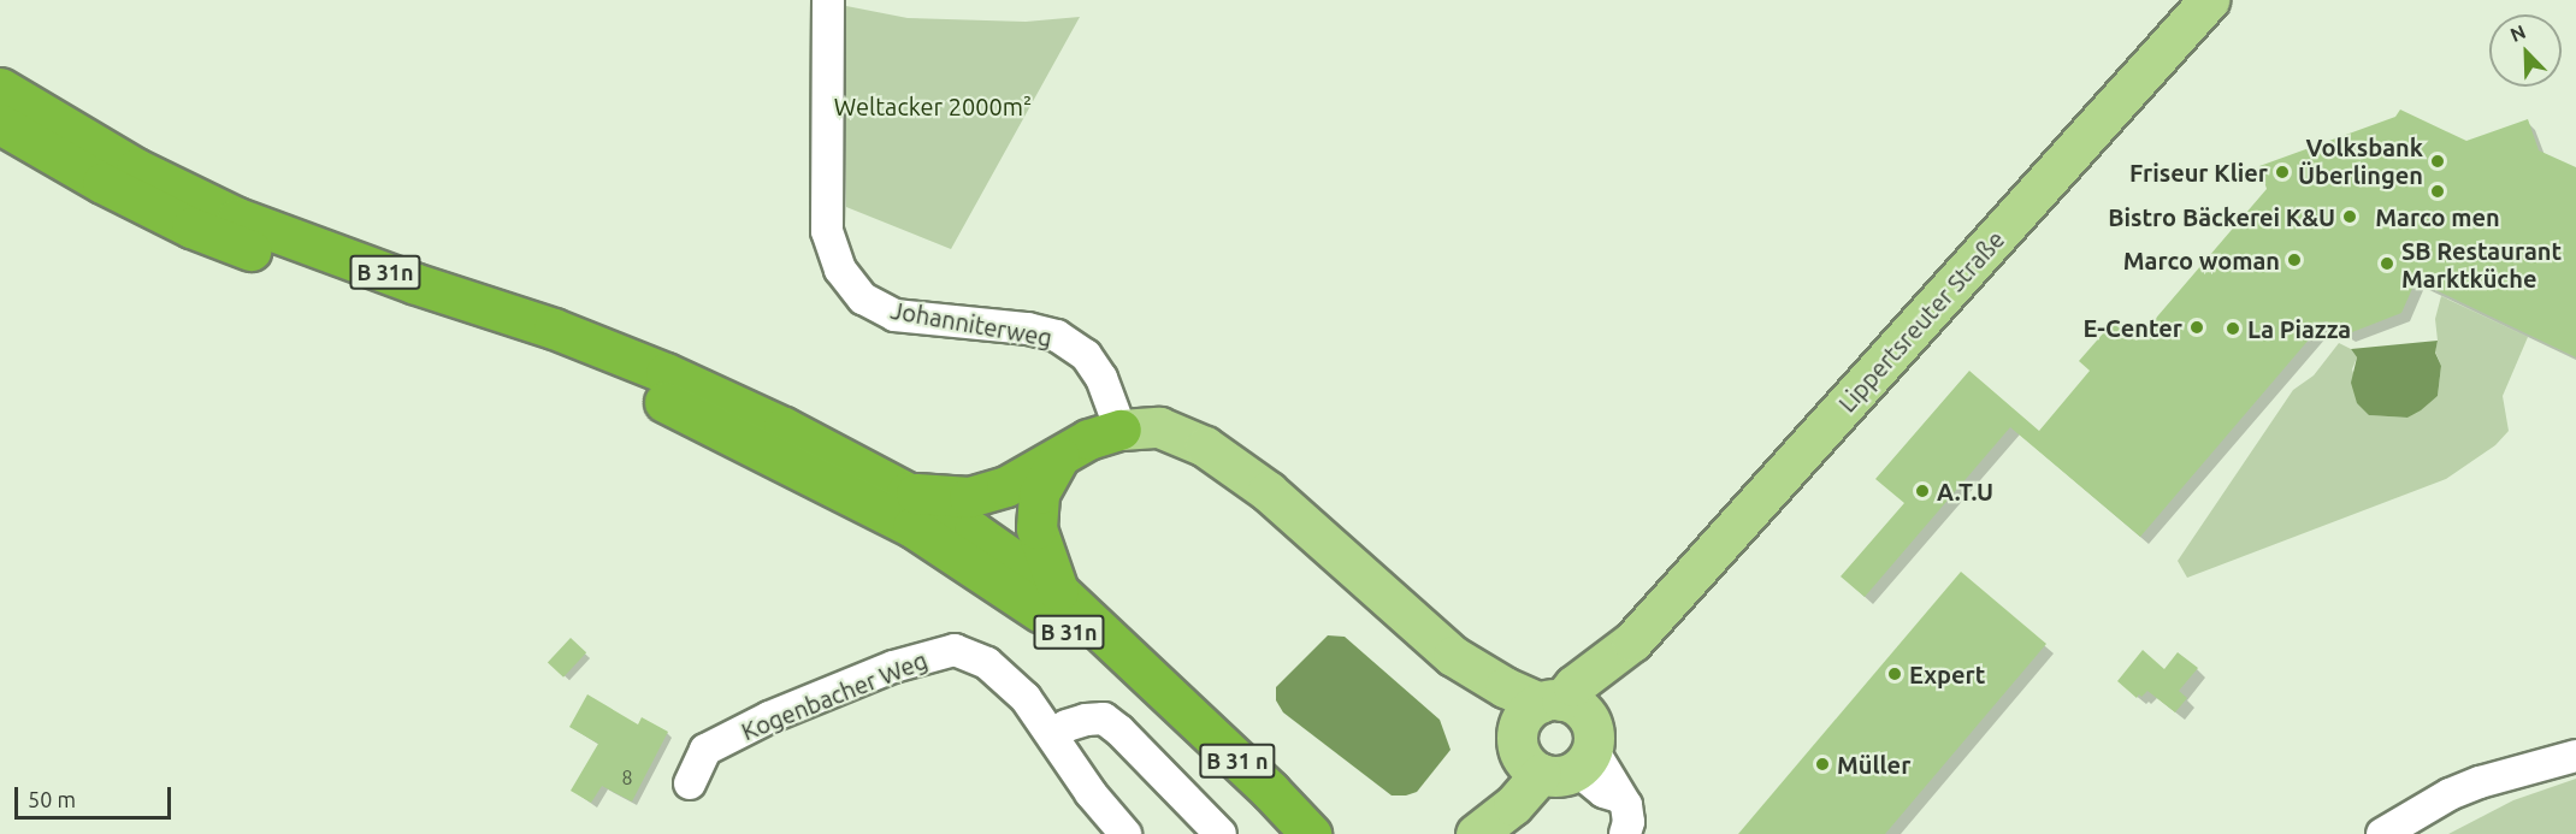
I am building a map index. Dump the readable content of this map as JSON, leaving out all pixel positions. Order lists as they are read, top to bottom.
{
  "streets": {
    "highway": ["B 31n", "B 31 n"],
    "main road": ["Lippertsreuter Straße"],
    "street": ["Johanniterweg", "Kogenbacher Weg"]
  },
  "crossings": [
    ["B 31n", "B 31 n"]
  ],
  "parks": ["Weltacker 2000m²"],
  "places": [
    "Volksbank Überlingen",
    "Friseur Klier",
    "Marco men",
    "Bistro Bäckerei K&U",
    "Marco woman",
    "SB Restaurant Marktküche",
    "E-Center",
    "La Piazza",
    "A.T.U",
    "Expert",
    "Müller"
  ],
  "house_numbers": ["8"],
  "scale_bar": "50 m",
  "north": "top left"
}
